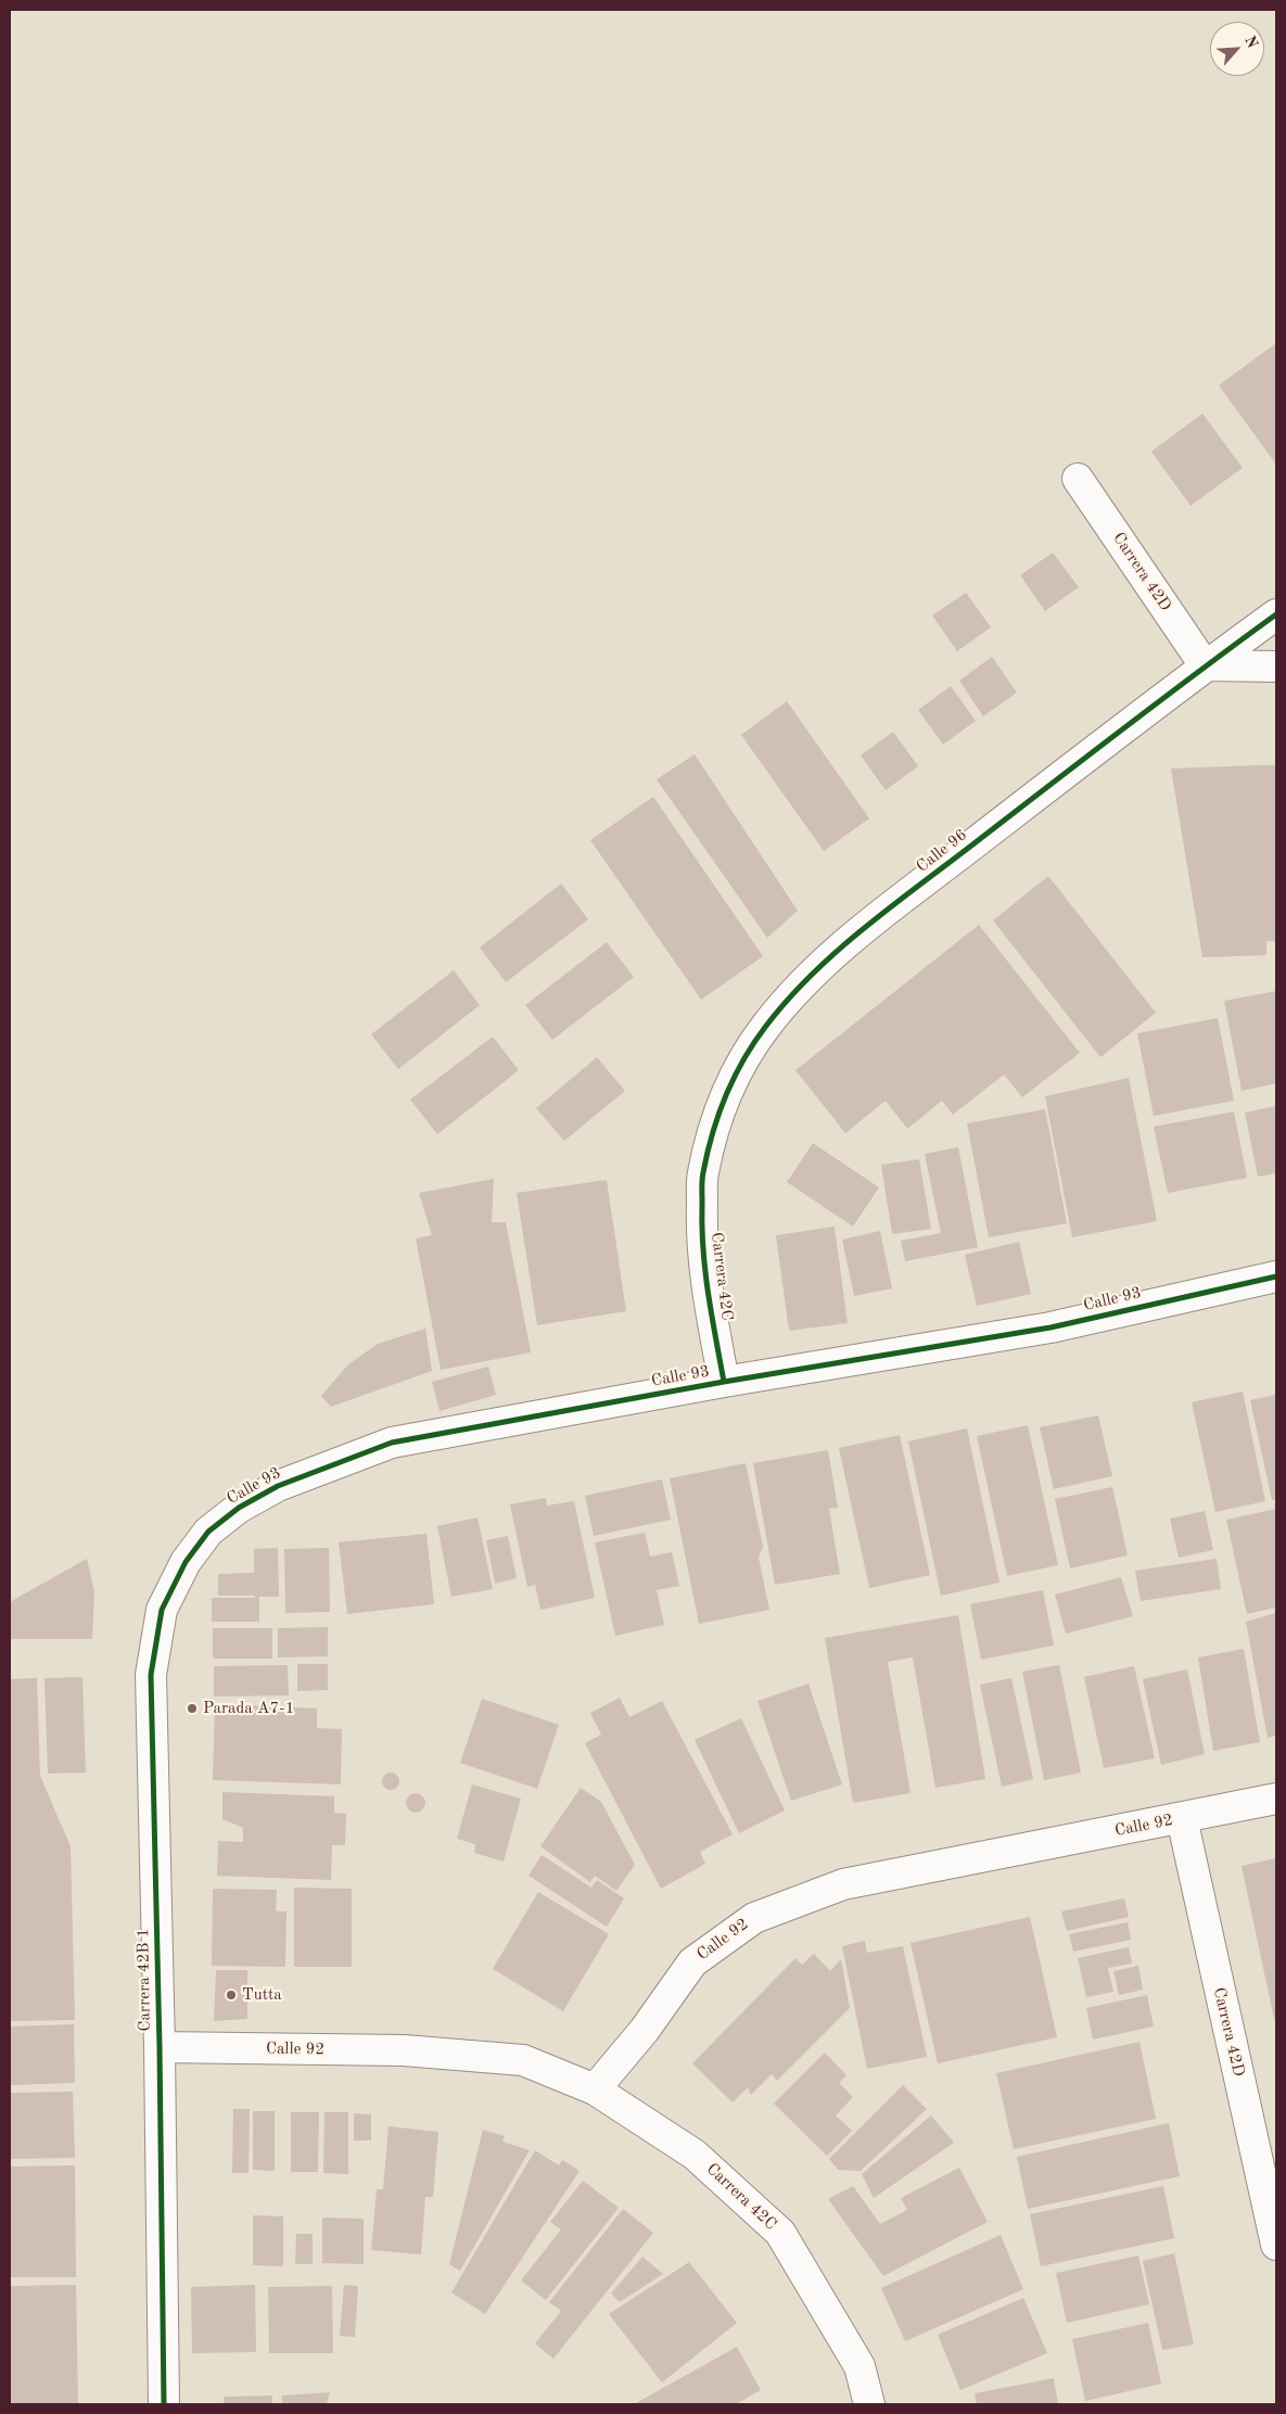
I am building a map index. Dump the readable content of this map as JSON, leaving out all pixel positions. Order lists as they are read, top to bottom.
{
  "streets": {
    "street": [
      "Carrera 42D",
      "Calle 96",
      "Carrera 42C",
      "Calle 93",
      "Calle 92",
      "Carrera 42B 1"
    ]
  },
  "crossings": [
    ["Carrera 42D", "Calle 96"],
    ["Carrera 42D", "Calle 92"],
    ["Calle 96", "Carrera 42C"],
    ["Carrera 42C", "Calle 93"],
    ["Carrera 42C", "Calle 92"],
    ["Calle 93", "Carrera 42B 1"],
    ["Calle 92", "Carrera 42B 1"]
  ],
  "places": ["Parada A7-1", "Tutta"],
  "north": "top right"
}
